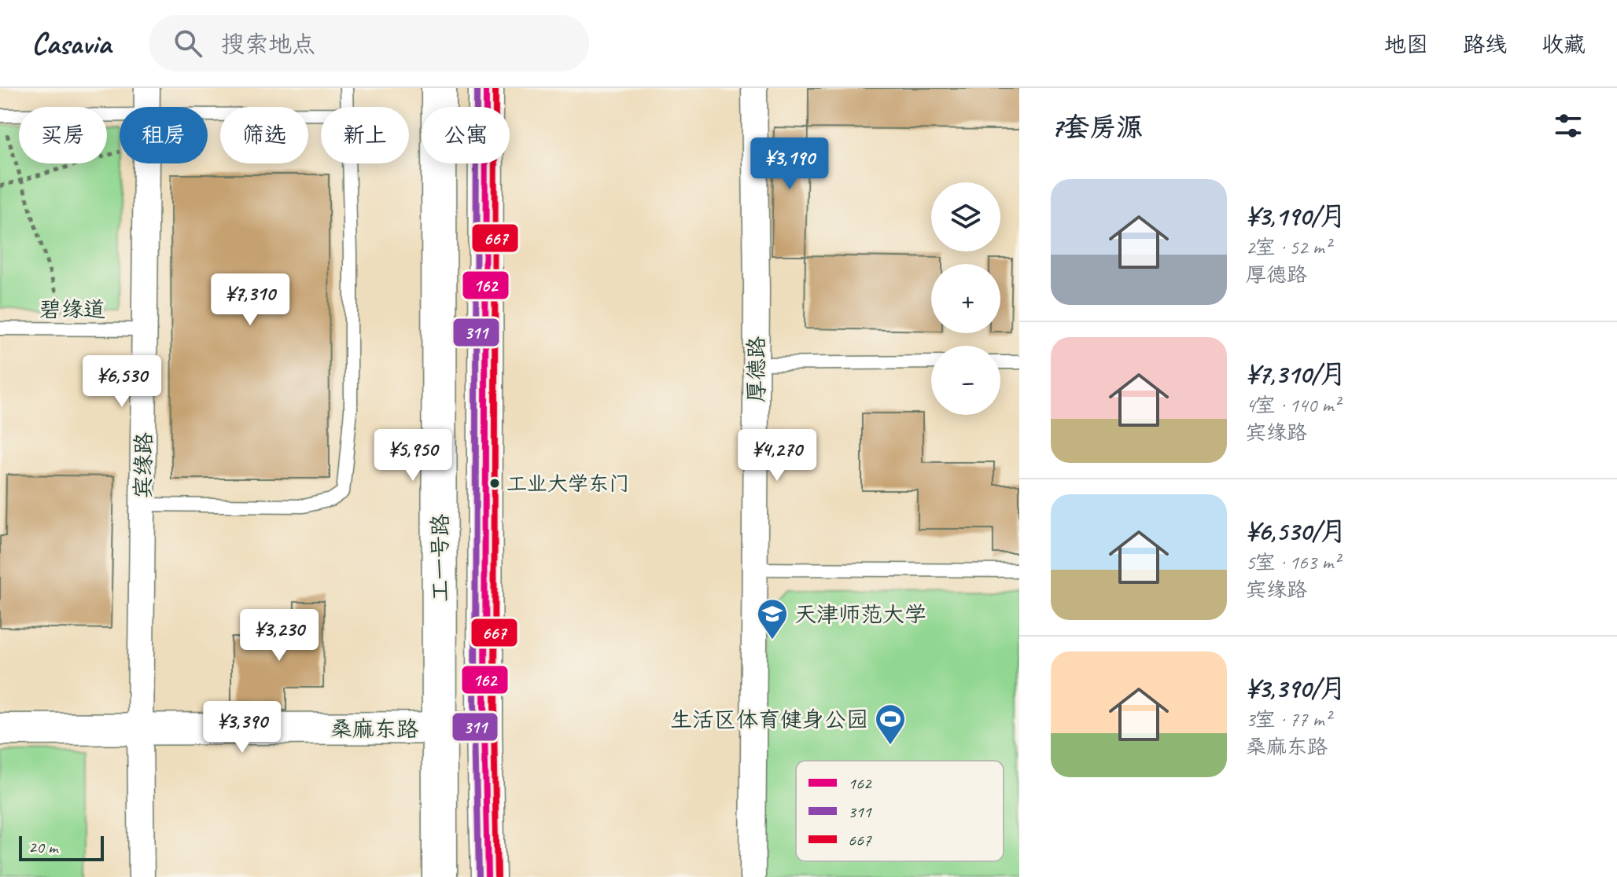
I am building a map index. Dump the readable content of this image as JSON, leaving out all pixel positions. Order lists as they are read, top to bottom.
{
  "streets": {
    "main road": ["工一号路"],
    "street": ["厚德路", "宾缘路", "桑麻东路"],
    "lane": ["碧缘道"]
  },
  "crossings": [
    ["碧缘道", "宾缘路"],
    ["宾缘路", "桑麻东路"],
    ["工一号路", "桑麻东路"]
  ],
  "places": {
    "other": ["工业大学东门"],
    "school or university": ["天津师范大学"],
    "sports": ["生活区体育健身公园"]
  },
  "lines": ["transit line 162", "transit line 311", "transit line 667"],
  "legend": ["162", "311", "667"],
  "scale_bar": "20 m",
  "page": {
    "header": "Casavia",
    "search": "搜索地点",
    "nav": ["地图", "路线", "收藏"],
    "heading": "7套房源",
    "chip": [
      "买房",
      "租房",
      "筛选",
      "新上",
      "公寓"
    ],
    "price": [
      "¥3,190",
      "¥7,310",
      "¥6,530",
      "¥5,950",
      "¥4,270",
      "¥3,230",
      "¥3,390"
    ],
    "list": [
      {
        "name": "¥3,190/月",
        "note": "2室 · 52 m² · 厚德路"
      },
      {
        "name": "¥7,310/月",
        "note": "4室 · 140 m² · 宾缘路"
      },
      {
        "name": "¥6,530/月",
        "note": "5室 · 163 m² · 宾缘路"
      },
      {
        "name": "¥3,390/月",
        "note": "3室 · 77 m² · 桑麻东路"
      }
    ],
    "map_buttons": ["+", "−"],
    "scale": "20 m"
  }
}
